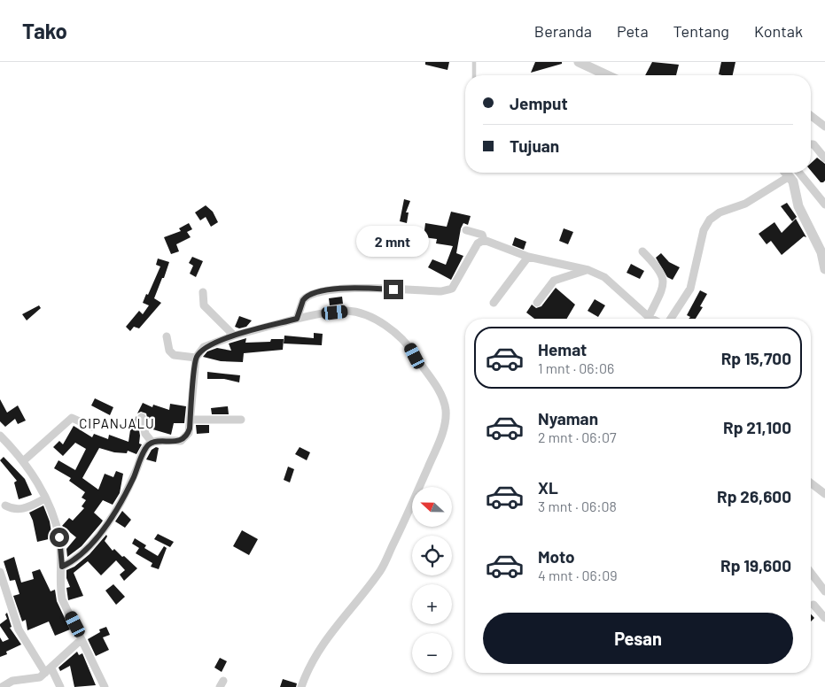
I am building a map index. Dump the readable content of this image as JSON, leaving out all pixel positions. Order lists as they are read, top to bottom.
{
  "districts": ["CIPANJALU"],
  "north": "left",
  "page": {
    "header": "Tako",
    "nav": [
      "Beranda",
      "Peta",
      "Tentang",
      "Kontak"
    ],
    "banner": ["Jemput", "Tujuan"],
    "bubble": "2 mnt",
    "list": [
      {
        "name": "Hemat",
        "note": "1 mnt · 06:06",
        "value": "Rp 15,700"
      },
      {
        "name": "Nyaman",
        "note": "2 mnt · 06:07",
        "value": "Rp 21,100"
      },
      {
        "name": "XL",
        "note": "3 mnt · 06:08",
        "value": "Rp 26,600"
      },
      {
        "name": "Moto",
        "note": "4 mnt · 06:09",
        "value": "Rp 19,600"
      }
    ],
    "map_buttons": ["+", "−"],
    "buttons": "Pesan"
  }
}
